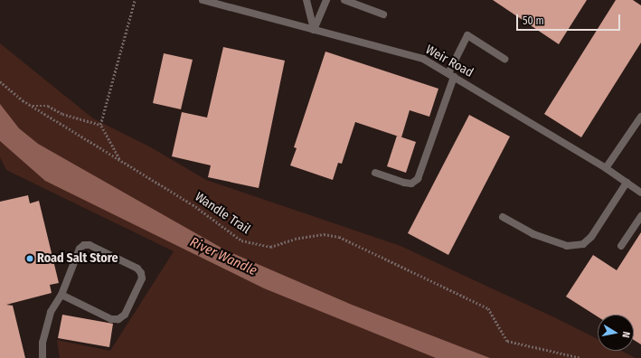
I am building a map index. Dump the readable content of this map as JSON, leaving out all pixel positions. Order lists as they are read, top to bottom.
{
  "streets": {
    "lane": ["Weir Road"],
    "path": ["Wandle Trail"]
  },
  "water": ["River Wandle"],
  "places": ["Road Salt Store"],
  "scale_bar": "50 m",
  "north": "right"
}
